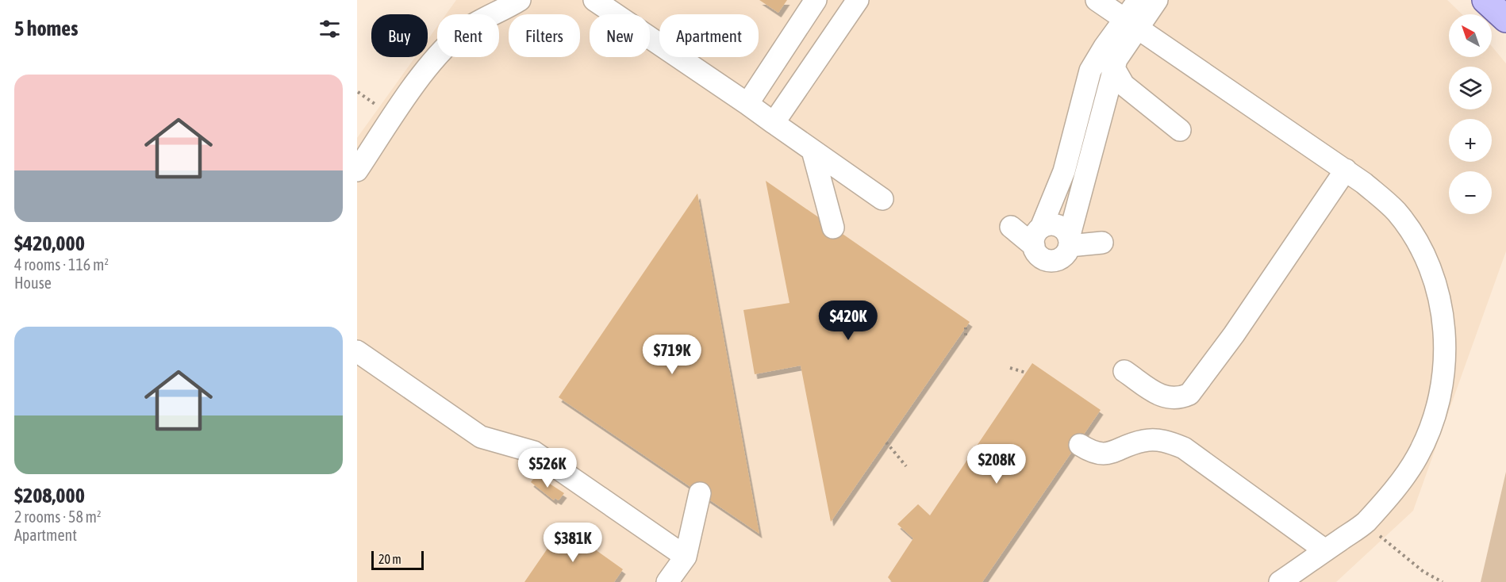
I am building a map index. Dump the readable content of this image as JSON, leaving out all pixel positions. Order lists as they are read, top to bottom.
{
  "scale_bar": "20 m",
  "north": "top left",
  "page": {
    "heading": "5 homes",
    "map_buttons": ["+", "−"],
    "chip": [
      "Buy",
      "Rent",
      "Filters",
      "New",
      "Apartment"
    ],
    "list": [
      {
        "name": "$420,000",
        "note": "4 rooms · 116 m² · House"
      },
      {
        "name": "$208,000",
        "note": "2 rooms · 58 m² · Apartment"
      }
    ],
    "price": [
      "$420K",
      "$719K",
      "$208K",
      "$526K",
      "$381K"
    ],
    "scale": "20 m"
  }
}
